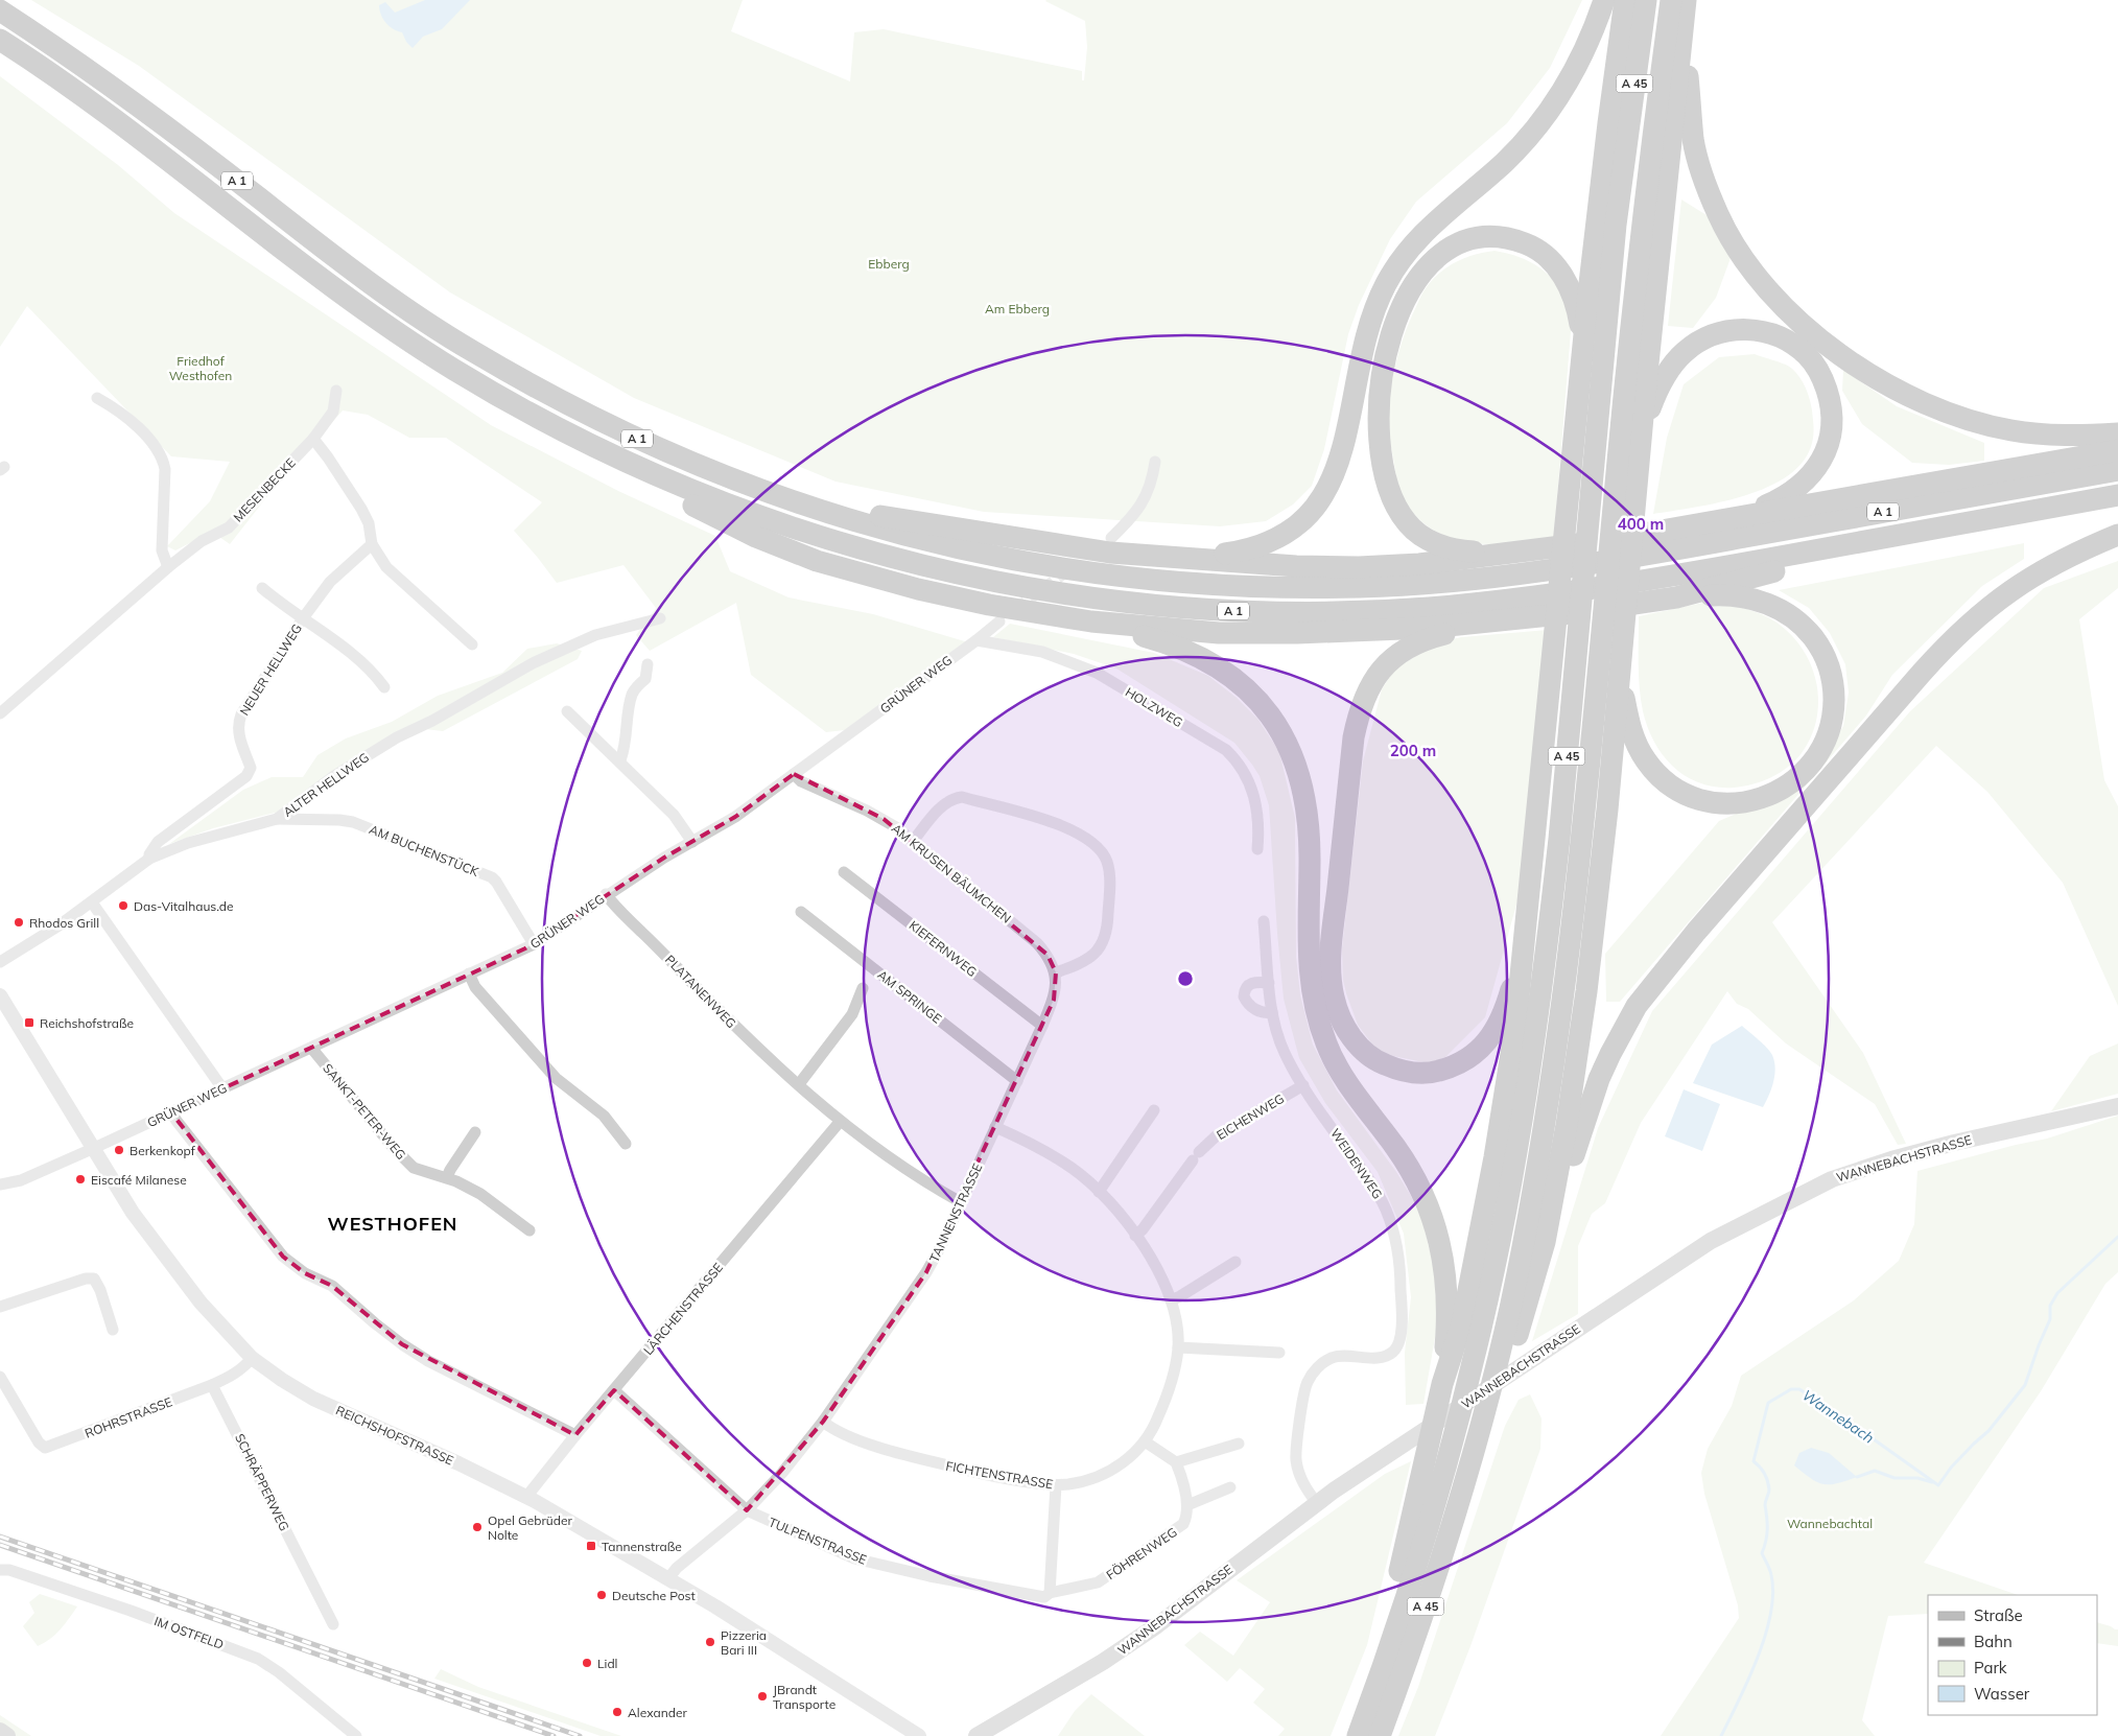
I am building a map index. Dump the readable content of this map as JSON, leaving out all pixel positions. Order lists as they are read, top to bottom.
{
  "streets": {
    "highway": ["A 45", "A 1"],
    "main road": ["WANNEBACHSTRASSE"],
    "street": [
      "MESENBECKE",
      "NEUER HELLWEG",
      "GRÜNER WEG",
      "HOLZWEG",
      "ALTER HELLWEG",
      "AM BUCHENSTÜCK",
      "AM KRUSEN BÄUMCHEN",
      "KIEFERNWEG",
      "PLATANENWEG",
      "AM SPRINGE",
      "SANKT-PETER-WEG",
      "EICHENWEG",
      "WEIDENWEG",
      "TANNENSTRASSE",
      "LÄRCHENSTRASSE",
      "ROHRSTRASSE",
      "REICHSHOFSTRASSE",
      "FICHTENSTRASSE",
      "SCHRÄPPERWEG",
      "TULPENSTRASSE",
      "FÖHRENWEG",
      "IM OSTFELD"
    ]
  },
  "crossings": [
    ["NEUER HELLWEG", "ALTER HELLWEG"],
    ["GRÜNER WEG", "HOLZWEG"],
    ["GRÜNER WEG", "AM BUCHENSTÜCK"],
    ["GRÜNER WEG", "AM KRUSEN BÄUMCHEN"],
    ["GRÜNER WEG", "PLATANENWEG"],
    ["GRÜNER WEG", "SANKT-PETER-WEG"],
    ["GRÜNER WEG", "REICHSHOFSTRASSE"],
    ["ALTER HELLWEG", "AM BUCHENSTÜCK"],
    ["AM KRUSEN BÄUMCHEN", "TANNENSTRASSE"],
    ["KIEFERNWEG", "TANNENSTRASSE"],
    ["PLATANENWEG", "TANNENSTRASSE"],
    ["PLATANENWEG", "LÄRCHENSTRASSE"],
    ["AM SPRINGE", "TANNENSTRASSE"],
    ["EICHENWEG", "WEIDENWEG"],
    ["EICHENWEG", "FICHTENSTRASSE"],
    ["WANNEBACHSTRASSE", "WEIDENWEG"],
    ["TANNENSTRASSE", "REICHSHOFSTRASSE"],
    ["TANNENSTRASSE", "FICHTENSTRASSE"],
    ["TANNENSTRASSE", "TULPENSTRASSE"],
    ["LÄRCHENSTRASSE", "REICHSHOFSTRASSE"],
    ["LÄRCHENSTRASSE", "TULPENSTRASSE"],
    ["ROHRSTRASSE", "SCHRÄPPERWEG"],
    ["TULPENSTRASSE", "FÖHRENWEG"]
  ],
  "districts": ["WESTHOFEN"],
  "water": ["Wannebach"],
  "parks": [
    "Ebberg",
    "Am Ebberg",
    "Friedhof Westhofen",
    "Wannebachtal"
  ],
  "places": {
    "other": [
      "Das-Vitalhaus.de",
      "Rhodos Grill",
      "Berkenkopf",
      "Eiscafé Milanese",
      "Opel Gebrüder Nolte",
      "Deutsche Post",
      "Pizzeria Bari III",
      "Lidl",
      "JBrandt Transporte",
      "Alexander"
    ],
    "transit": ["Reichshofstraße", "Tannenstraße"]
  },
  "legend": [
    "Straße",
    "Bahn",
    "Park",
    "Wasser"
  ],
  "rings": ["400 m", "200 m"]
}
